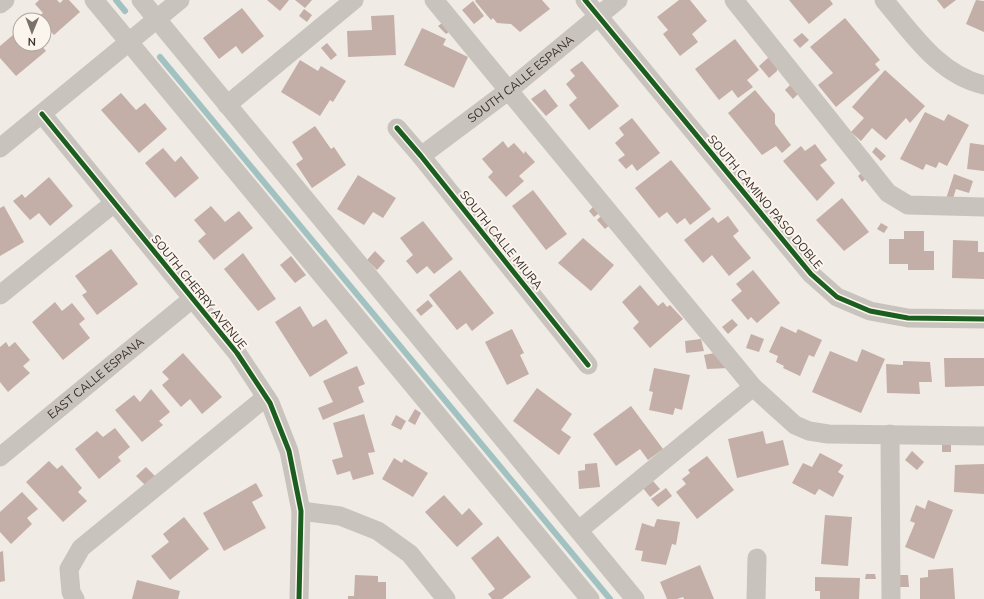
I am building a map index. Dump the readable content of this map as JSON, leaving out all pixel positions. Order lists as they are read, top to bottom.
{
  "streets": {
    "street": [
      "SOUTH CALLE ESPANA",
      "SOUTH CAMINO PASO DOBLE",
      "SOUTH CALLE MIURA",
      "SOUTH CHERRY AVENUE",
      "EAST CALLE ESPANA"
    ]
  },
  "crossings": [
    ["SOUTH CALLE ESPANA", "SOUTH CAMINO PASO DOBLE"],
    ["SOUTH CALLE ESPANA", "SOUTH CALLE MIURA"],
    ["SOUTH CHERRY AVENUE", "EAST CALLE ESPANA"]
  ],
  "north": "bottom"
}
